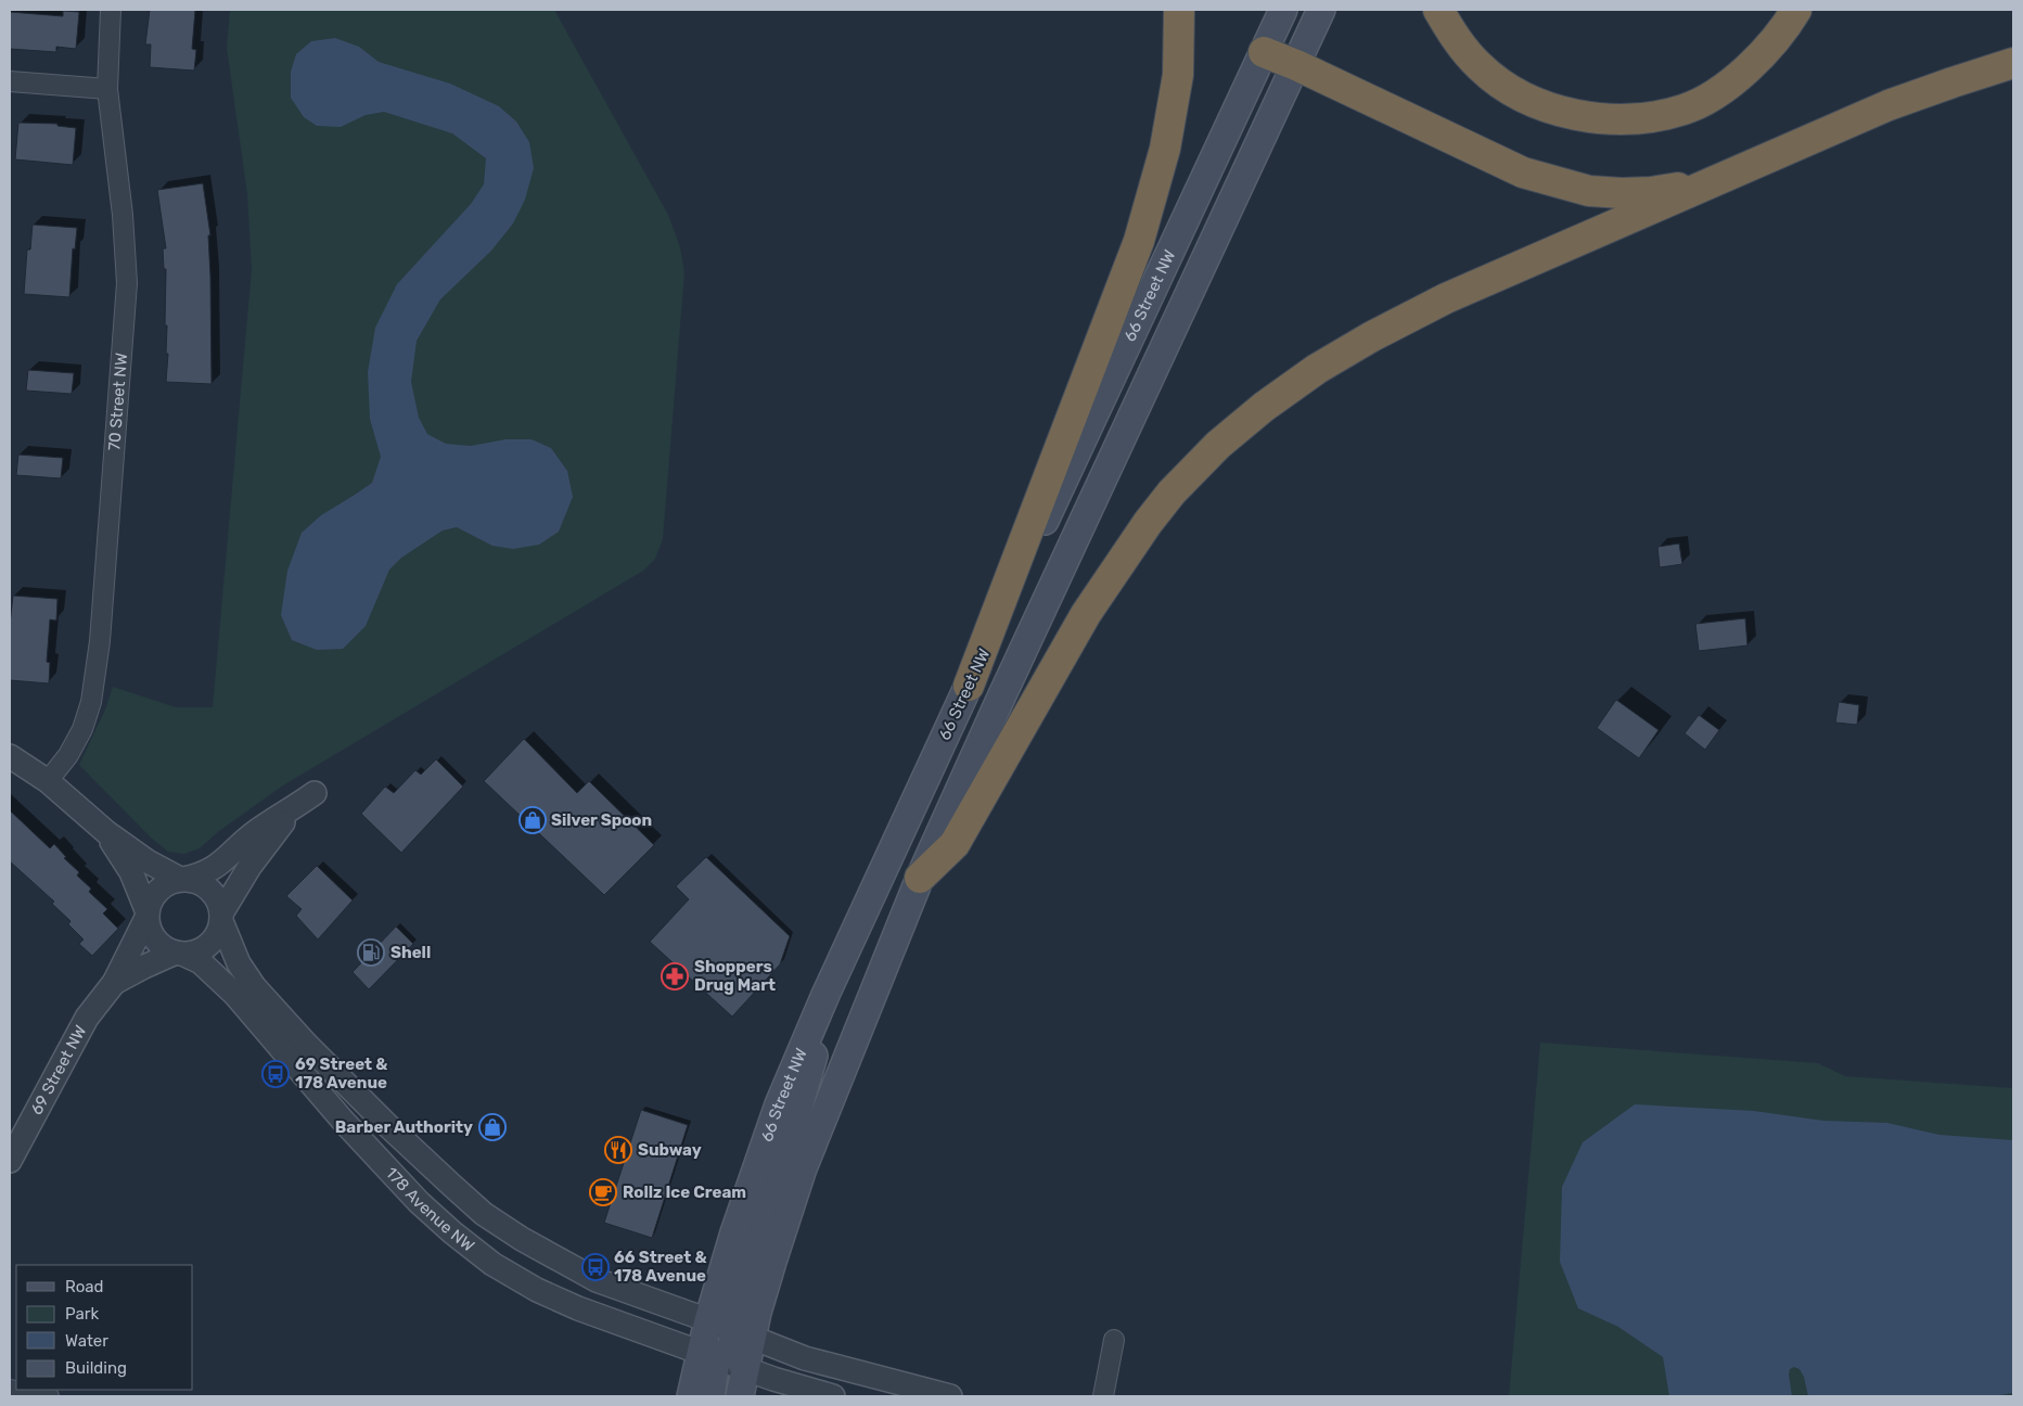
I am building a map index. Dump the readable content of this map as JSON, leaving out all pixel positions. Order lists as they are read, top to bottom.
{
  "streets": {
    "main road": ["66 Street NW"],
    "street": ["70 Street NW", "69 Street NW", "178 Avenue NW"]
  },
  "crossings": [
    ["66 Street NW", "178 Avenue NW"],
    ["69 Street NW", "178 Avenue NW"]
  ],
  "places": {
    "shop": ["Silver Spoon", "Barber Authority"],
    "fuel station": ["Shell"],
    "pharmacy": ["Shoppers Drug Mart"],
    "bus stop": ["69 Street & 178 Avenue", "66 Street & 178 Avenue"],
    "restaurant": ["Subway"],
    "cafe": ["Rollz Ice Cream"]
  },
  "legend": [
    "Road",
    "Park",
    "Water",
    "Building"
  ]
}
